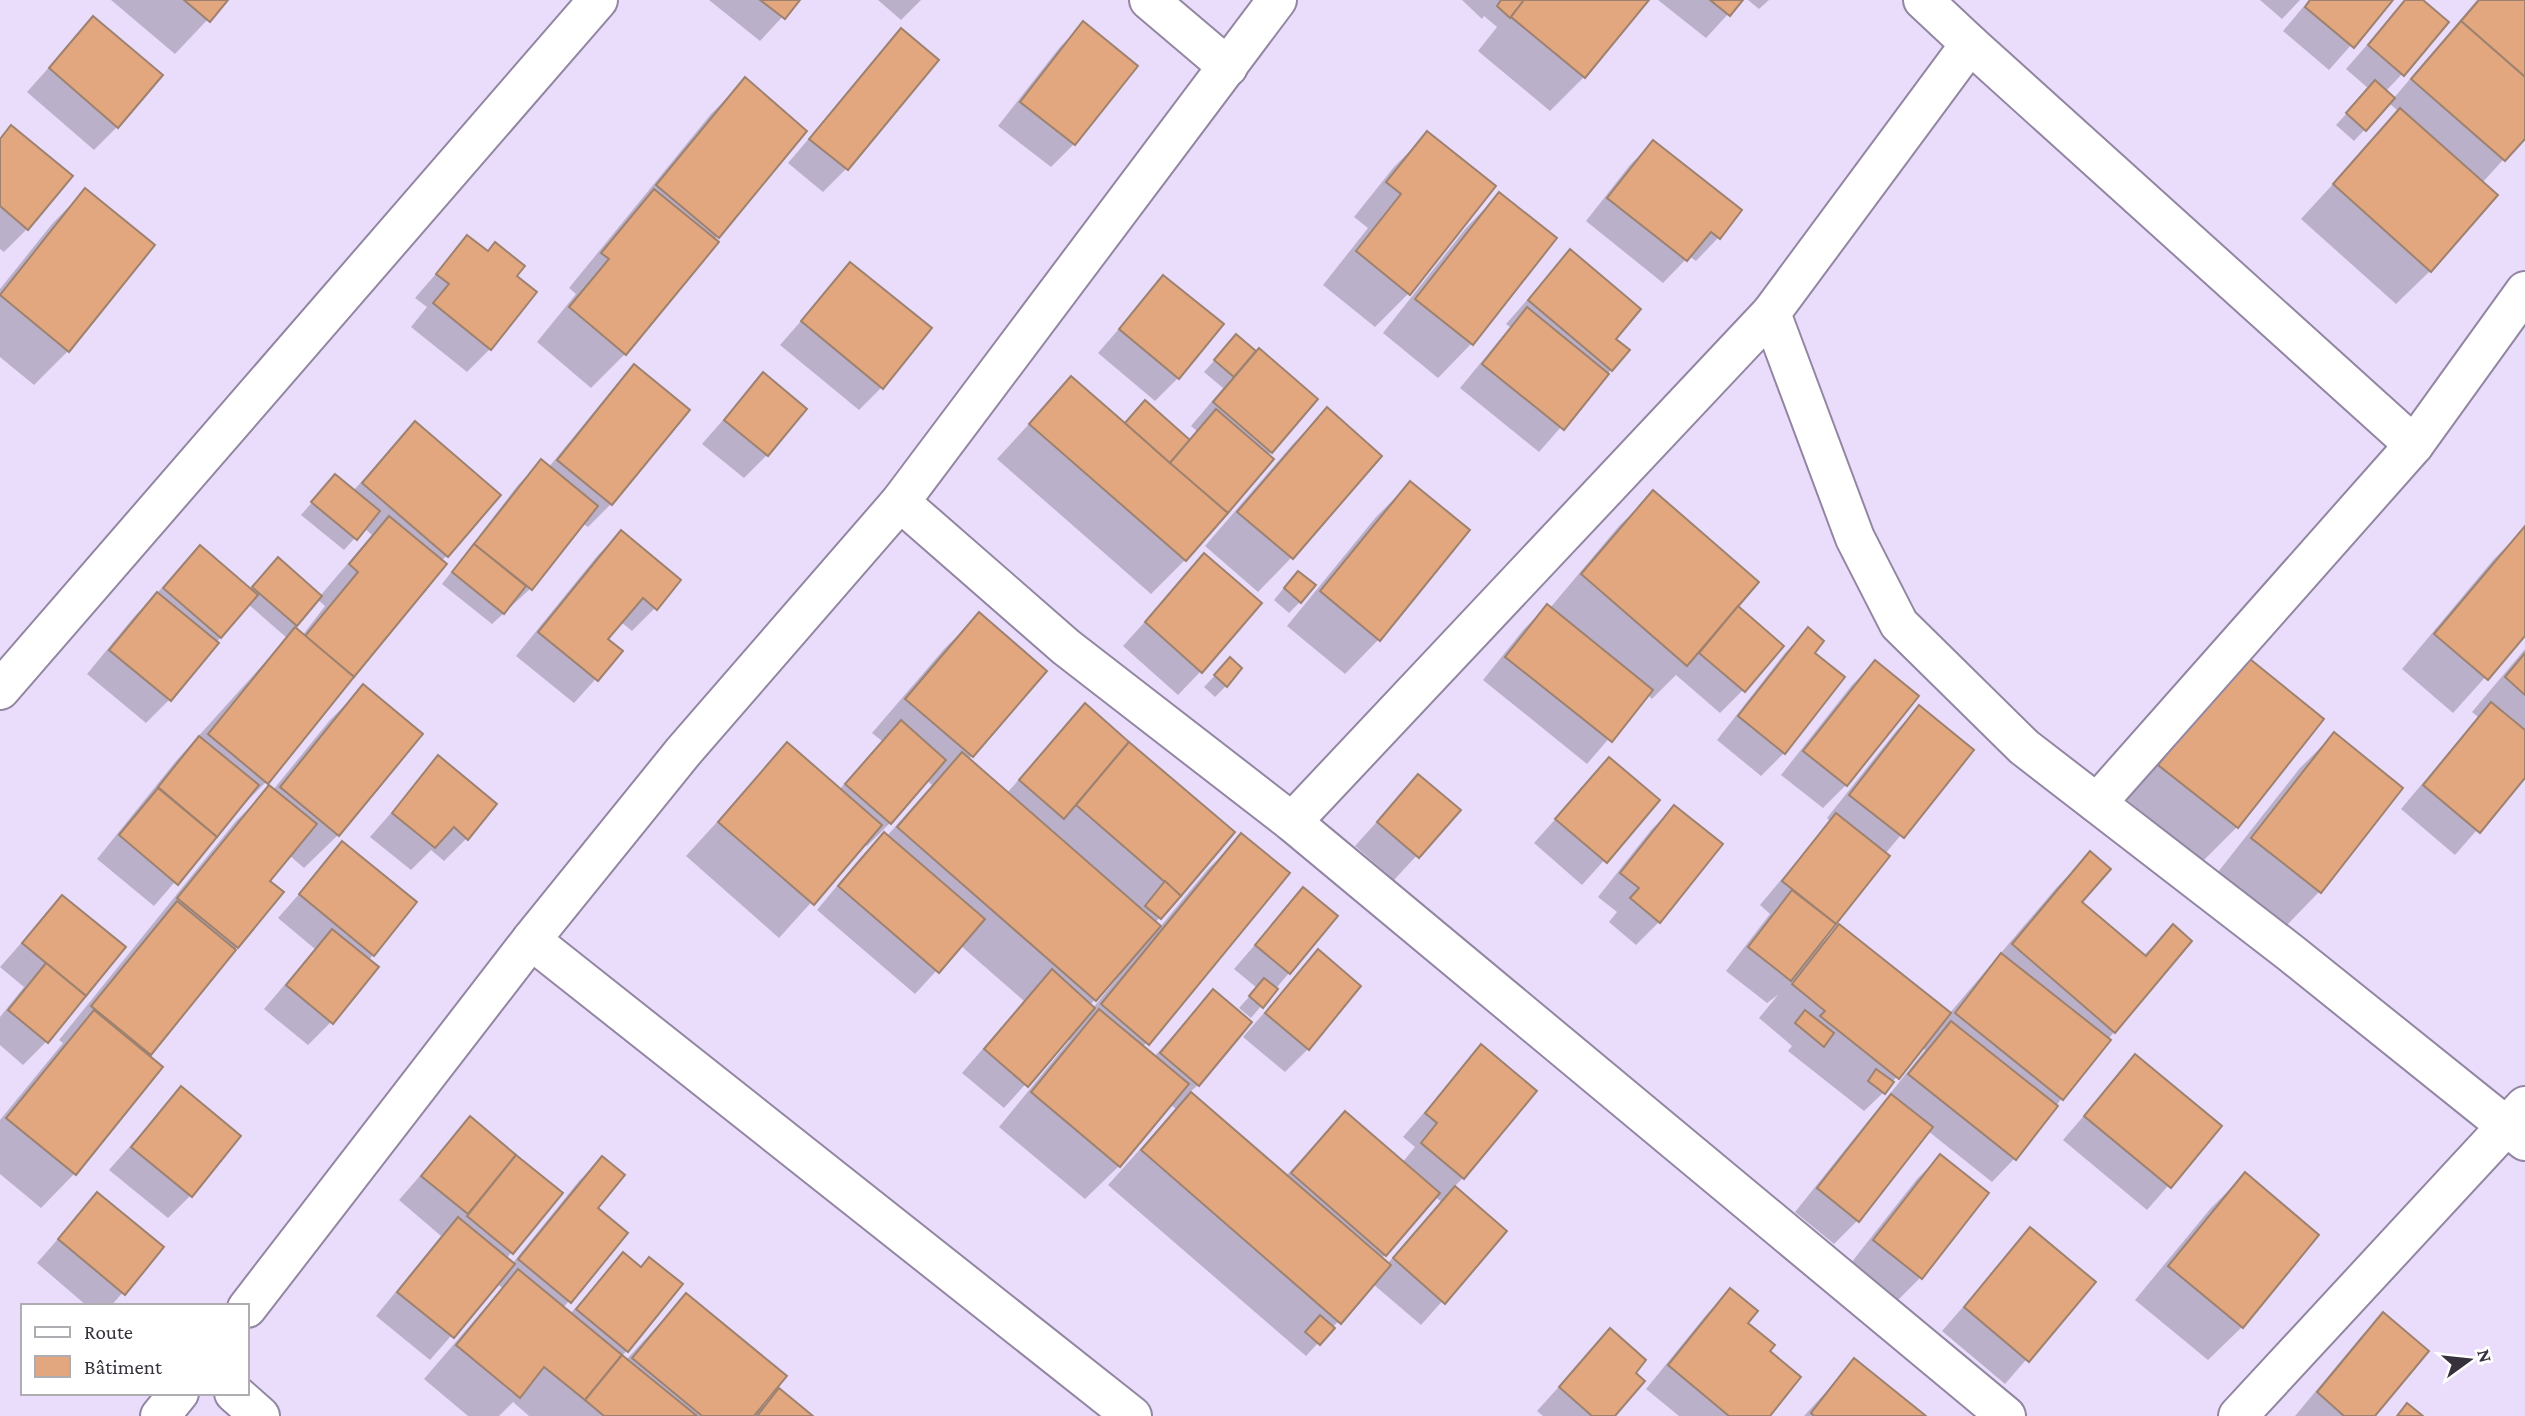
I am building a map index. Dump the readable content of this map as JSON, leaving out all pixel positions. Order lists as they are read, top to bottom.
{
  "legend": ["Route", "Bâtiment"],
  "north": "right"
}
